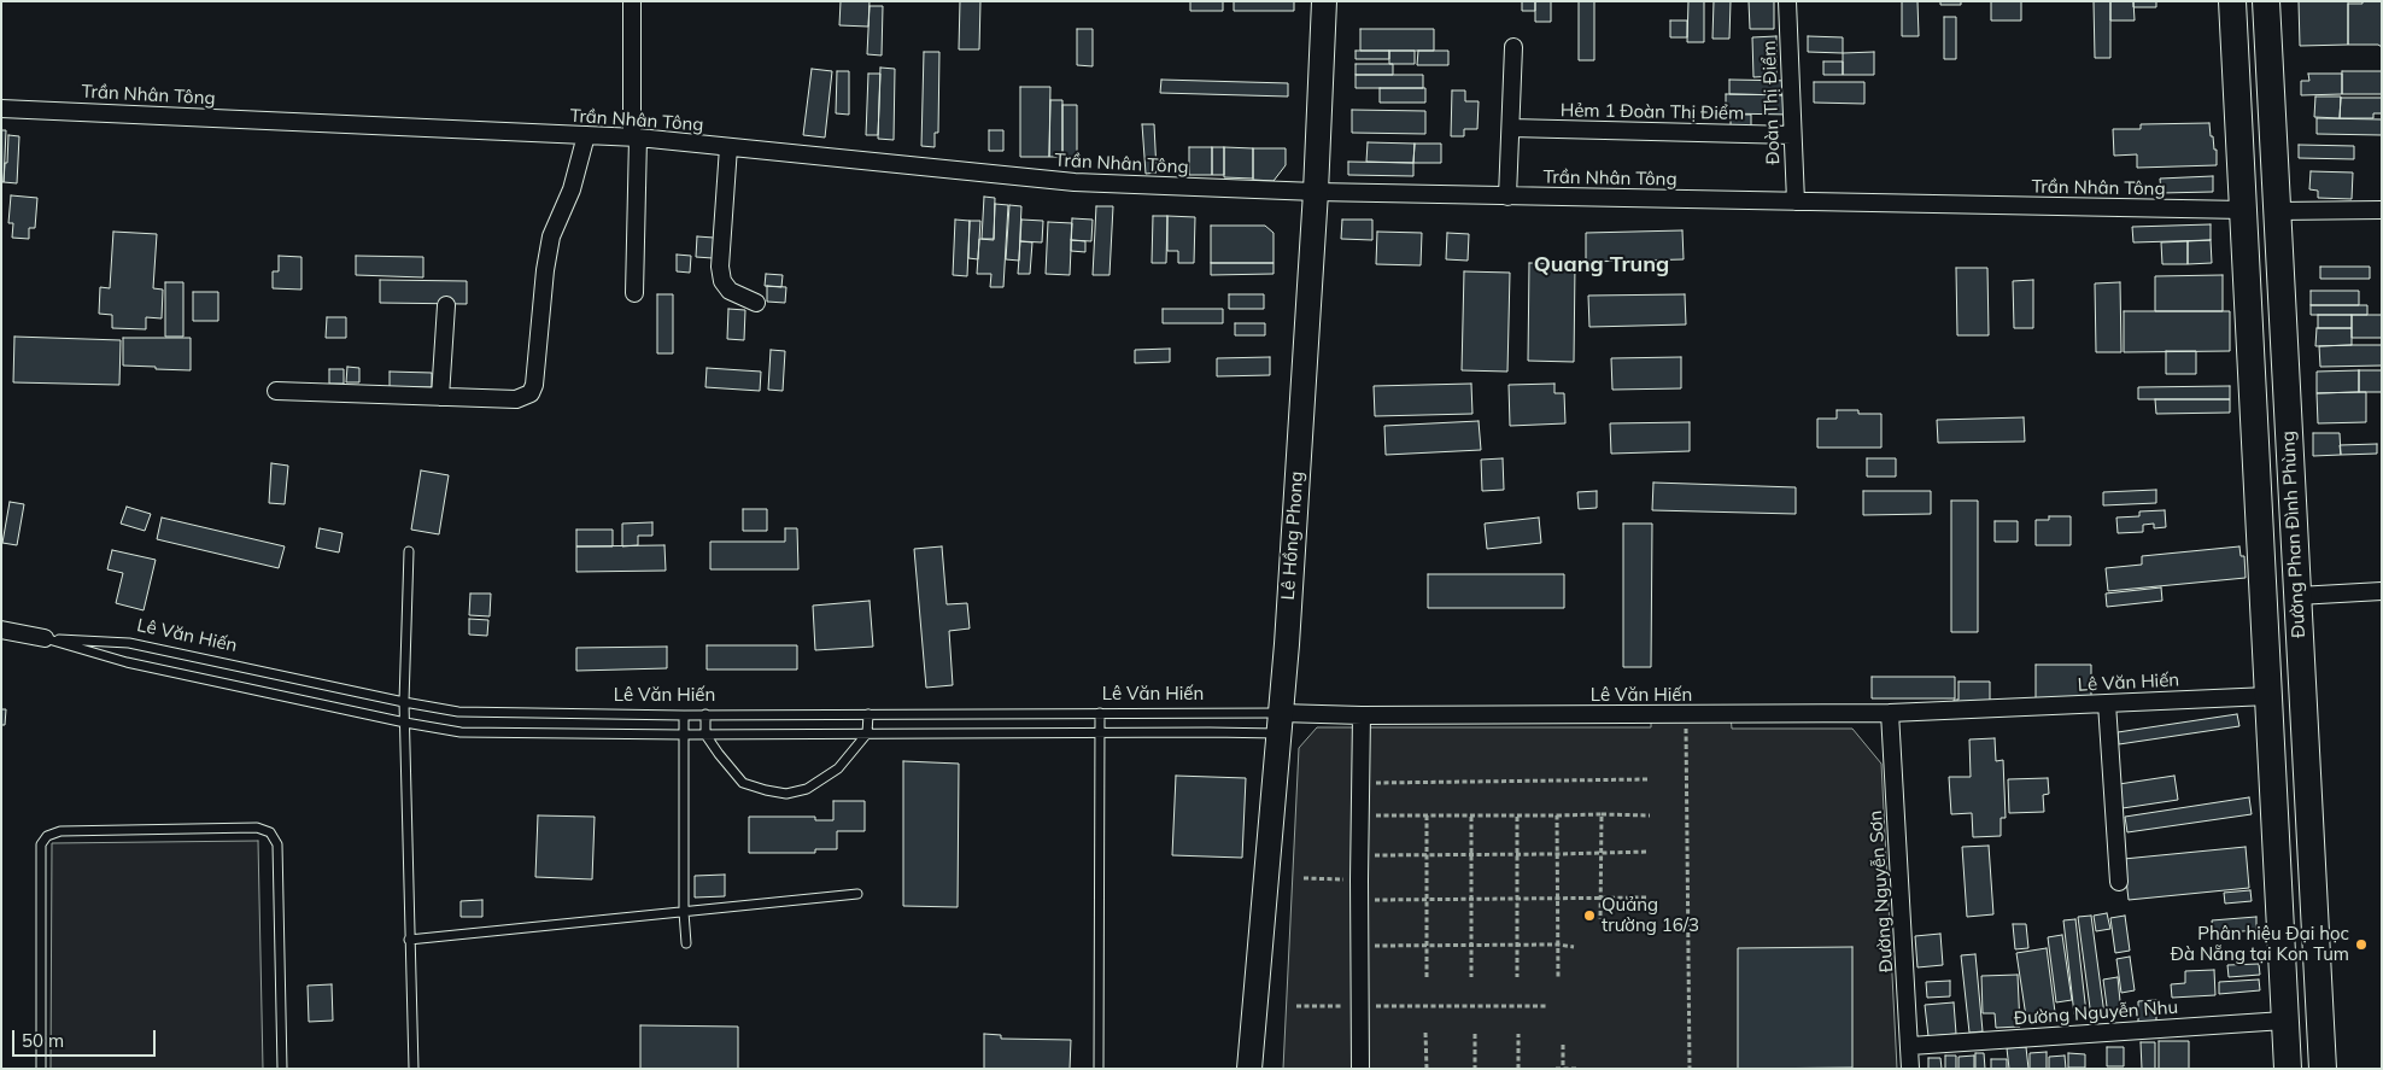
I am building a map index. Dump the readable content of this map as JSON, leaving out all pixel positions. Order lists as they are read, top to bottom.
{
  "streets": {
    "main road": ["Đường Phan Đình Phùng"],
    "street": [
      "Trần Nhân Tông",
      "Đoàn Thị Điểm",
      "Hẻm 1 Đoàn Thị Điểm",
      "Lê Hồng Phong",
      "Lê Văn Hiến",
      "Đường Nguyễn Sơn",
      "Đường Nguyễn Nhu"
    ]
  },
  "crossings": [
    ["Trần Nhân Tông", "Đoàn Thị Điểm"],
    ["Trần Nhân Tông", "Đường Phan Đình Phùng"],
    ["Trần Nhân Tông", "Lê Hồng Phong"],
    ["Đoàn Thị Điểm", "Hẻm 1 Đoàn Thị Điểm"],
    ["Đường Phan Đình Phùng", "Lê Văn Hiến"],
    ["Đường Phan Đình Phùng", "Đường Nguyễn Nhu"],
    ["Lê Hồng Phong", "Lê Văn Hiến"],
    ["Lê Văn Hiến", "Đường Nguyễn Sơn"],
    ["Đường Nguyễn Sơn", "Đường Nguyễn Nhu"]
  ],
  "districts": ["Quang Trung"],
  "places": ["Quảng trường 16/3", "Phân hiệu Đại học Đà Nẵng tại Kon Tum"],
  "scale_bar": "50 m"
}
